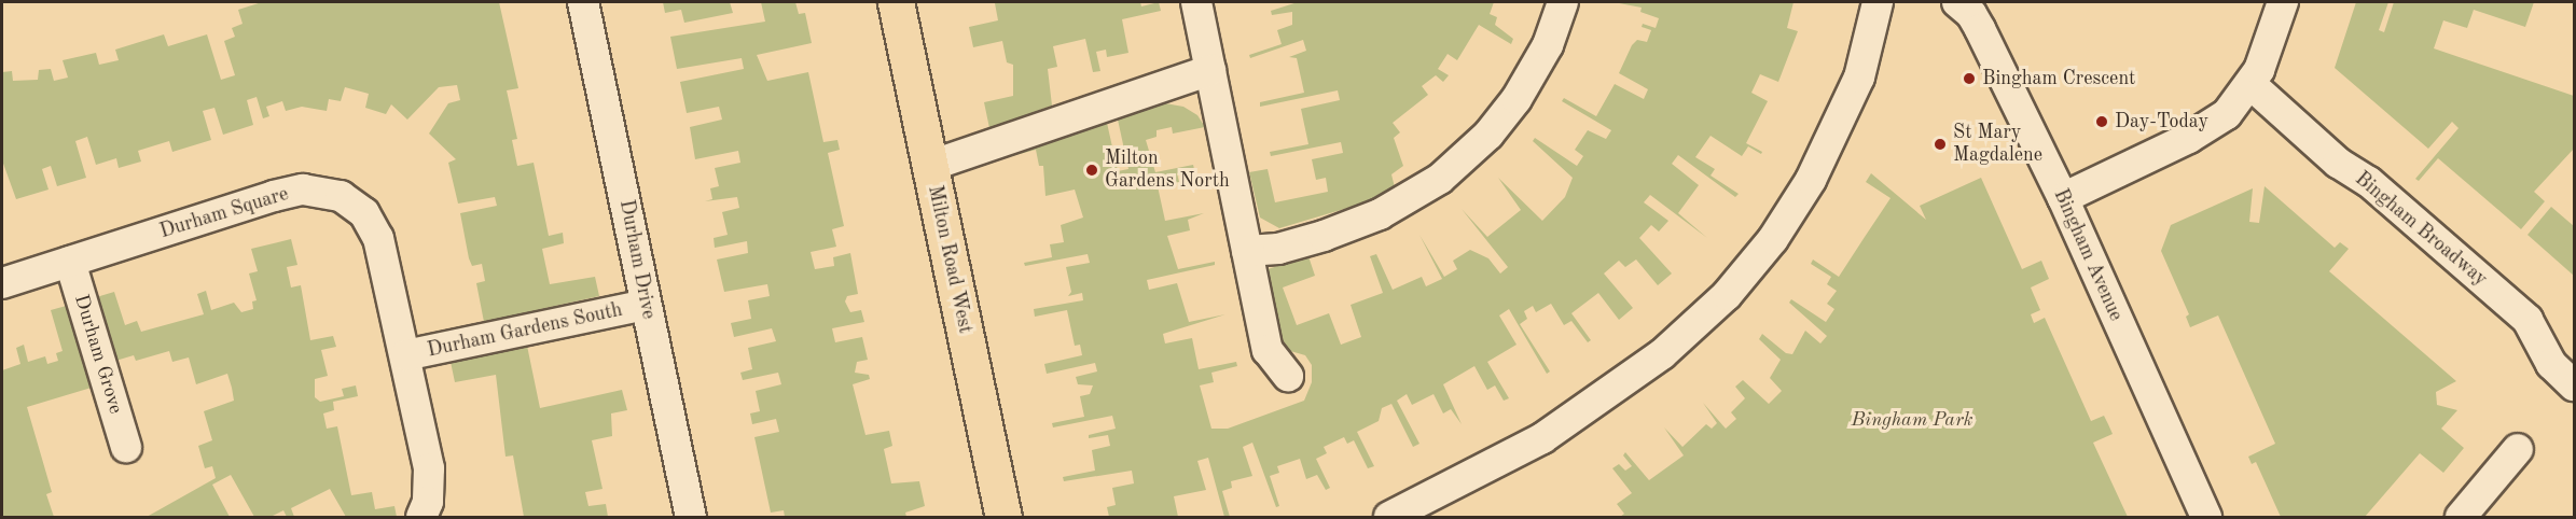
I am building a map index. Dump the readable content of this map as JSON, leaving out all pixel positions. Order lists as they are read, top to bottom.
{
  "streets": {
    "main road": ["Milton Road West"],
    "street": [
      "Durham Square",
      "Bingham Broadway",
      "Bingham Avenue",
      "Durham Drive",
      "Durham Gardens South",
      "Durham Grove"
    ]
  },
  "crossings": [
    ["Durham Square", "Durham Gardens South"],
    ["Durham Square", "Durham Grove"],
    ["Durham Drive", "Durham Gardens South"]
  ],
  "parks": ["Bingham Park"],
  "places": [
    "Bingham Crescent",
    "Day-Today",
    "St Mary Magdalene",
    "Milton Gardens North"
  ]
}
